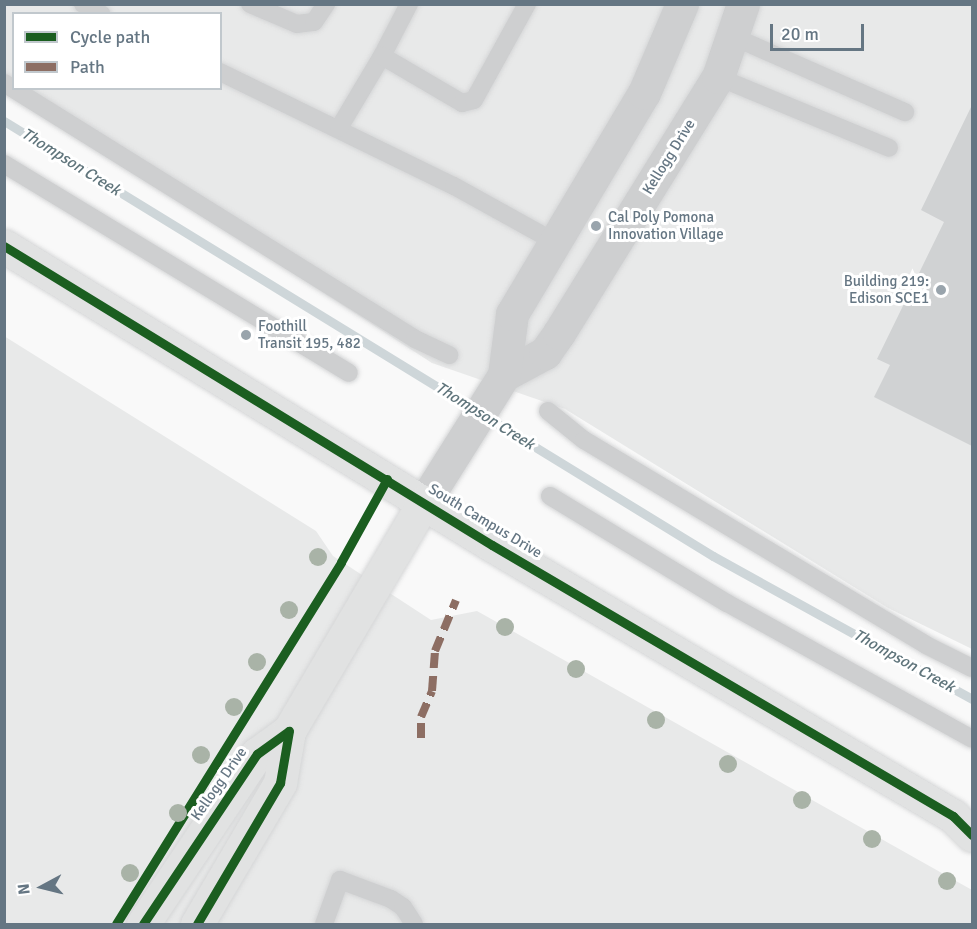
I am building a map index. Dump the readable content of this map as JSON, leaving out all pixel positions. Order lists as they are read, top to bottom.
{
  "streets": {
    "street": ["Kellogg Drive", "South Campus Drive"]
  },
  "crossings": [
    ["Kellogg Drive", "South Campus Drive"]
  ],
  "water": ["Thompson Creek"],
  "places": ["Cal Poly Pomona Innovation Village", "Building 219: Edison SCE1", "Foothill Transit 195, 482"],
  "legend": ["Cycle path", "Path"],
  "scale_bar": "20 m",
  "north": "left"
}
